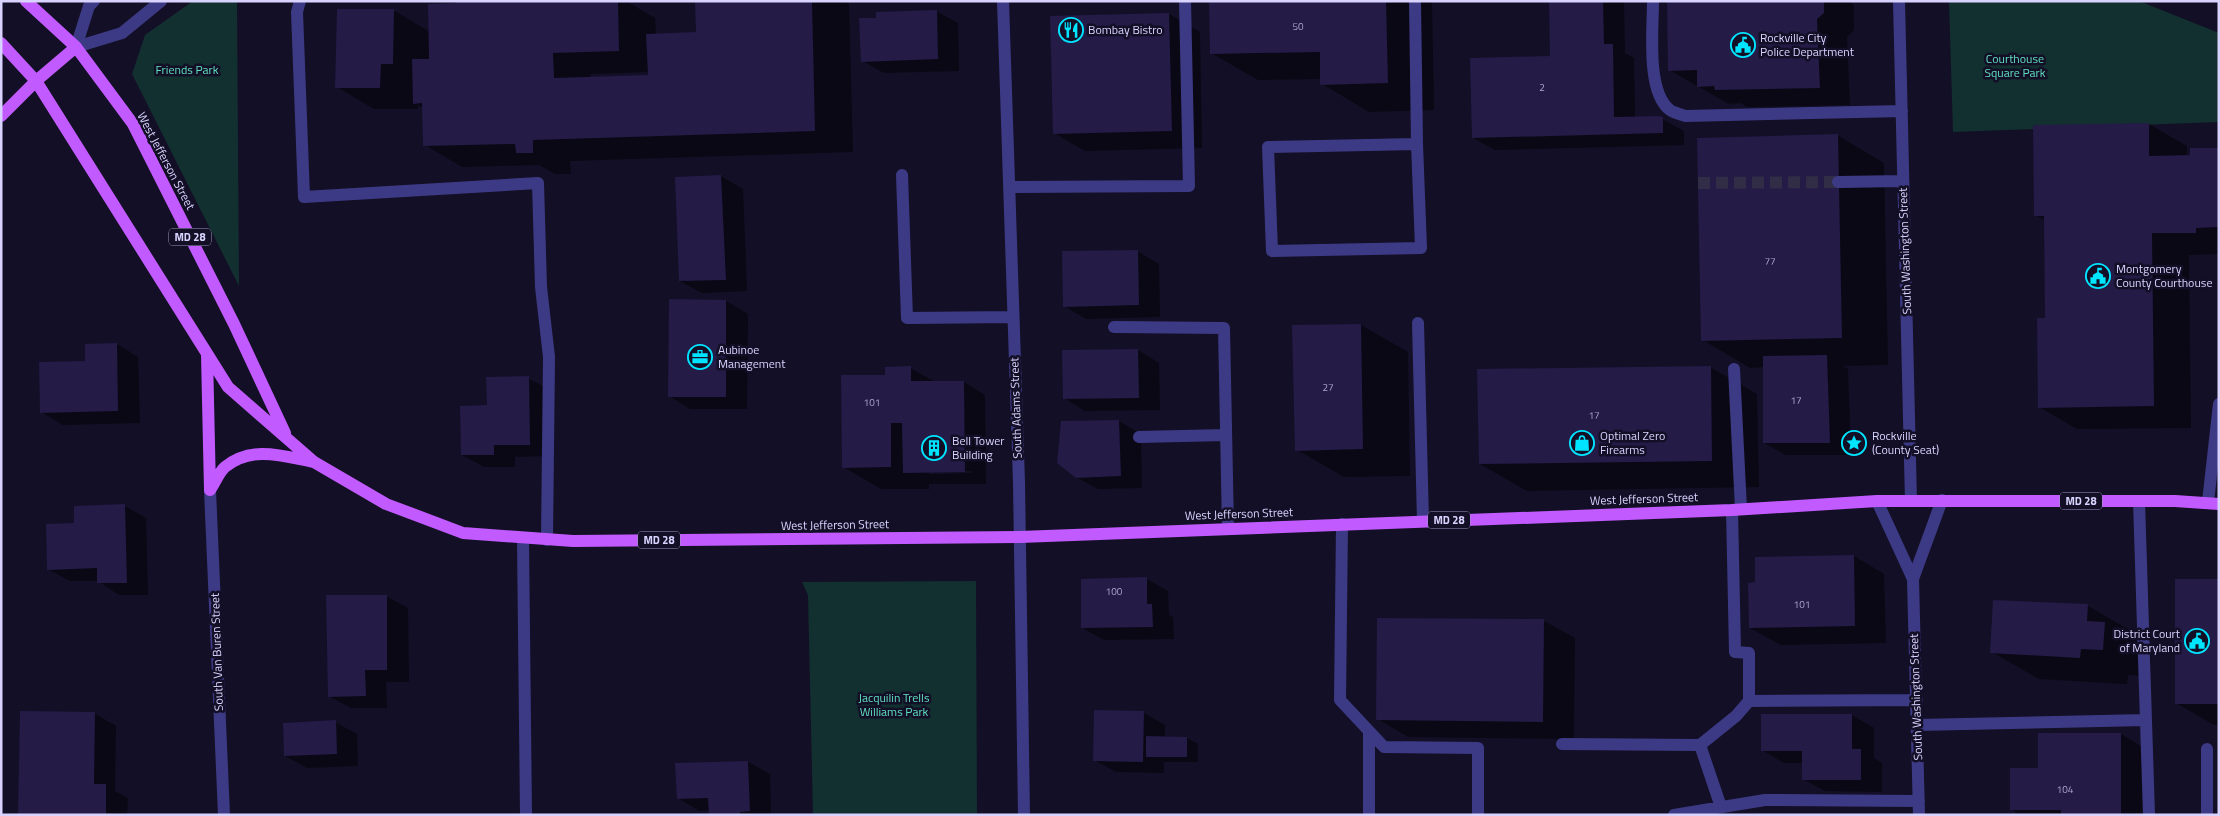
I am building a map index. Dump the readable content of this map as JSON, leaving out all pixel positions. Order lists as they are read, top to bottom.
{
  "streets": {
    "main road": ["West Jefferson Street", "MD 28"],
    "street": ["South Washington Street", "South Adams Street", "South Van Buren Street"]
  },
  "crossings": [
    ["West Jefferson Street", "South Washington Street"],
    ["West Jefferson Street", "South Adams Street"]
  ],
  "parks": ["Courthouse Square Park", "Friends Park", "Jacquilin Trells Williams Park"],
  "places": {
    "restaurant": ["Bombay Bistro"],
    "public building": ["Rockville City Police Department", "Montgomery County Courthouse", "District Court of Maryland"],
    "office": ["Aubinoe Management"],
    "shop": ["Optimal Zero Firearms"],
    "place": ["Rockville (County Seat)"],
    "building": ["Bell Tower Building"]
  },
  "house_numbers": [
    "50",
    "2",
    "77",
    "27",
    "17",
    "101",
    "17",
    "100",
    "101",
    "104"
  ]
}
